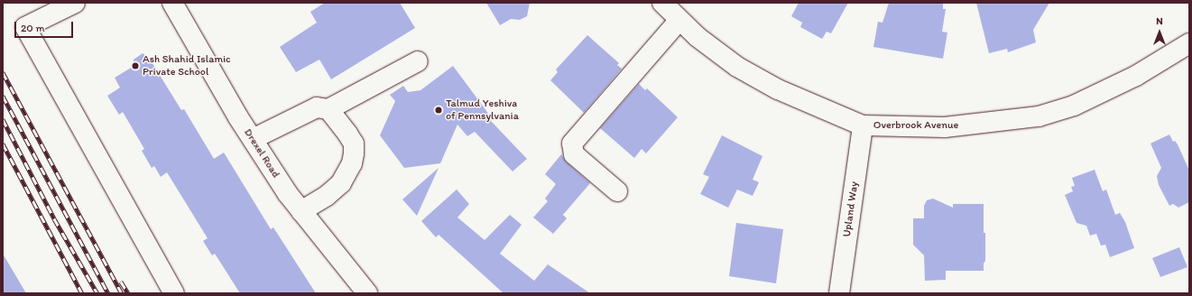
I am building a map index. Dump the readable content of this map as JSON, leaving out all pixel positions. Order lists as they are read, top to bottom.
{
  "streets": {
    "street": ["Overbrook Avenue", "Drexel Road", "Upland Way"]
  },
  "crossings": [
    ["Overbrook Avenue", "Upland Way"]
  ],
  "places": ["Ash Shahid Islamic Private School", "Talmud Yeshiva of Pennsylvania"],
  "scale_bar": "20 m",
  "north": "top"
}
